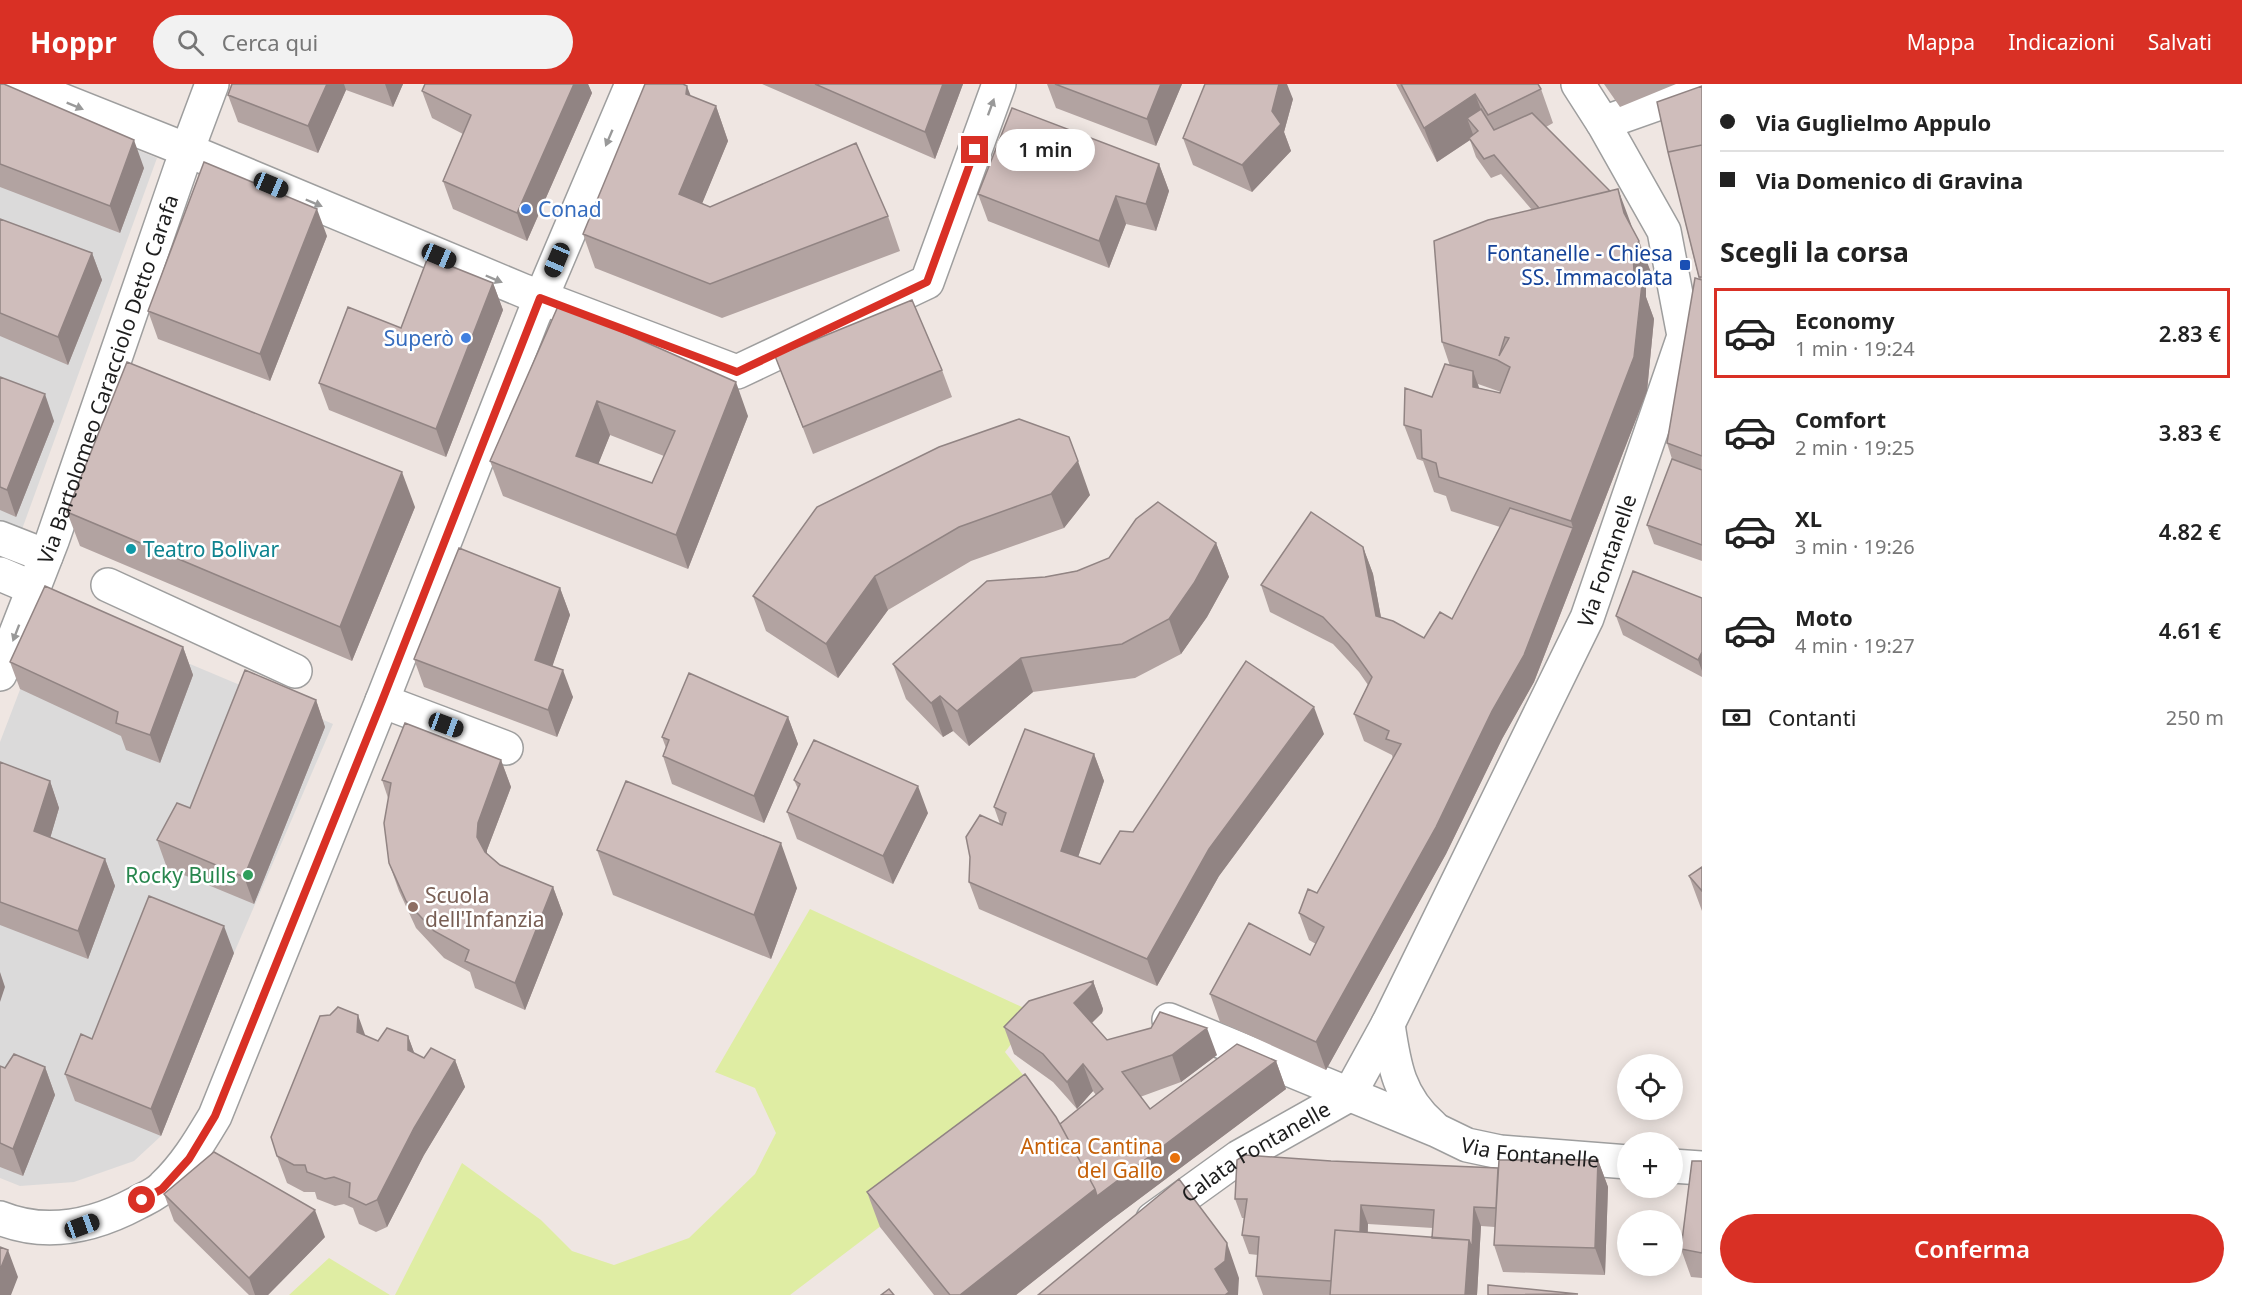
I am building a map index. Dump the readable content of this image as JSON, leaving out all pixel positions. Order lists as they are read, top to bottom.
{
  "streets": {
    "street": ["Via Bartolomeo Caracciolo Detto Carafa", "Via Fontanelle", "Calata Fontanelle"]
  },
  "crossings": [
    ["Via Fontanelle", "Calata Fontanelle"]
  ],
  "places": {
    "other": [
      "Conad",
      "Superò",
      "Teatro Bolivar",
      "Rocky Bulls",
      "Scuola dell'Infanzia",
      "Antica Cantina del Gallo"
    ],
    "transit": ["Fontanelle - Chiesa SS. Immacolata"]
  },
  "page": {
    "header": "Hoppr",
    "search": "Cerca qui",
    "nav": ["Mappa", "Indicazioni", "Salvati"],
    "banner": ["Via Guglielmo Appulo", "Via Domenico di Gravina"],
    "bubble": "1 min",
    "heading": "Scegli la corsa",
    "list": [
      {
        "name": "Economy",
        "note": "1 min · 19:24",
        "value": "2.83 €"
      },
      {
        "name": "Comfort",
        "note": "2 min · 19:25",
        "value": "3.83 €"
      },
      {
        "name": "XL",
        "note": "3 min · 19:26",
        "value": "4.82 €"
      },
      {
        "name": "Moto",
        "note": "4 min · 19:27",
        "value": "4.61 €"
      }
    ],
    "pay": ["Contanti", "250 m"],
    "map_buttons": ["+", "−"],
    "buttons": "Conferma"
  }
}
